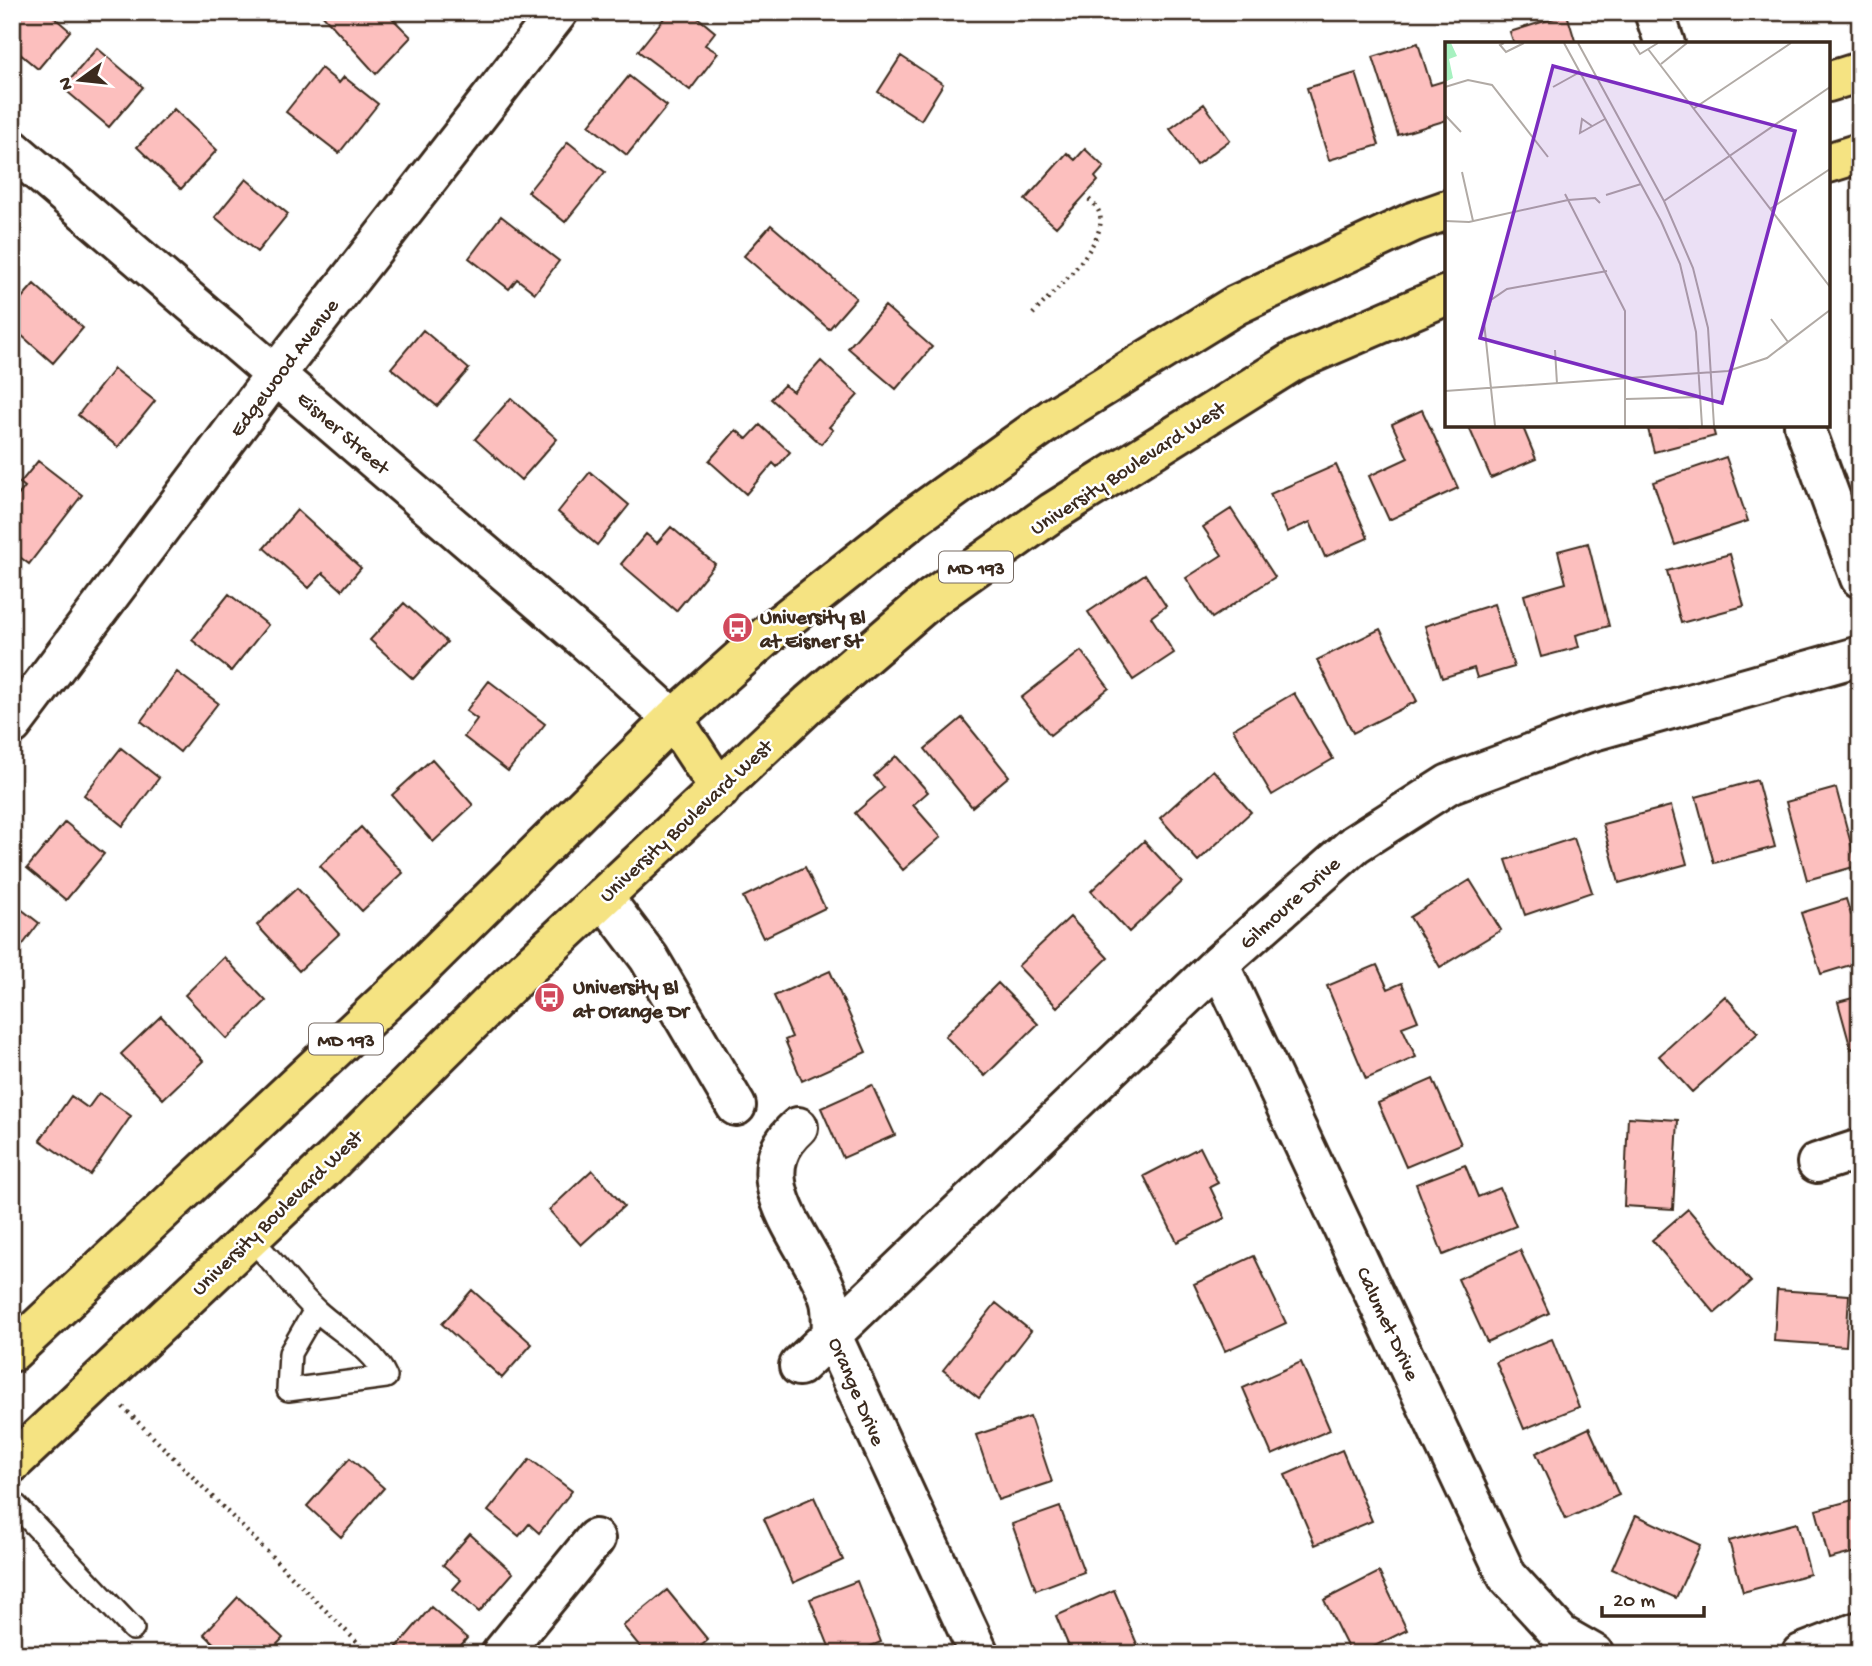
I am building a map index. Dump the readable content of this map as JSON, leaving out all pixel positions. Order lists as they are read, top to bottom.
{
  "streets": {
    "main road": ["University Boulevard West", "MD 193"],
    "street": [
      "Edgewood Avenue",
      "Eisner Street",
      "Gilmoure Drive",
      "Calumet Drive",
      "Orange Drive"
    ]
  },
  "crossings": [
    ["Edgewood Avenue", "Eisner Street"],
    ["Eisner Street", "MD 193"],
    ["Gilmoure Drive", "Calumet Drive"],
    ["Gilmoure Drive", "Orange Drive"]
  ],
  "places": {
    "bus stop": ["University Bl at Eisner St", "University Bl at Orange Dr"]
  },
  "scale_bar": "20 m",
  "north": "left"
}
